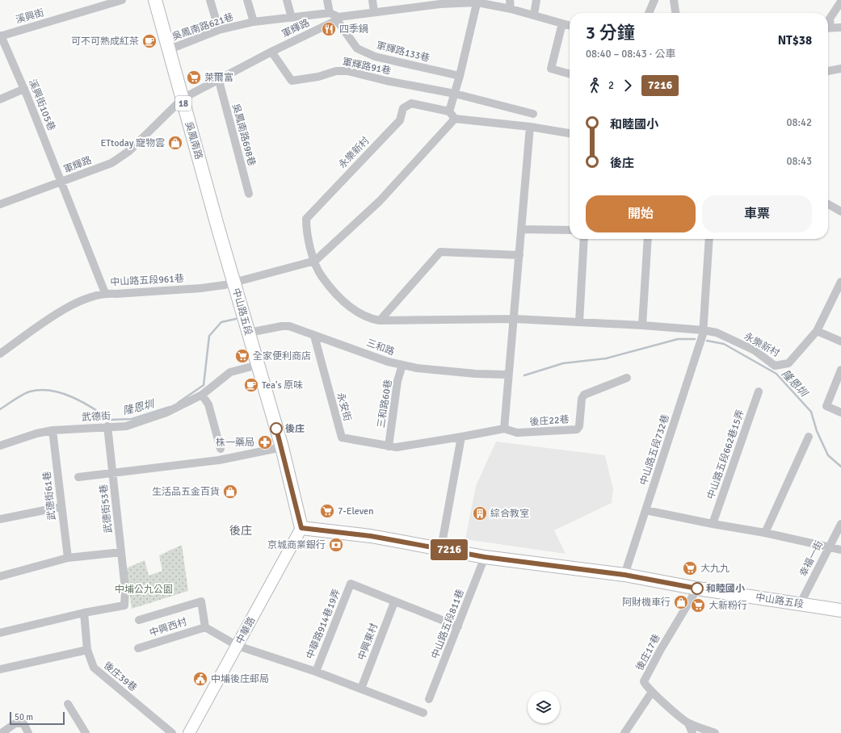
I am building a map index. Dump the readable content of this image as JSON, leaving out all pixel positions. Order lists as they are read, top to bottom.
{
  "streets": {
    "main road": [
      "18",
      "吳鳳南路",
      "中山路五段",
      "中華路"
    ],
    "street": [
      "溪興街",
      "吳鳳南路621巷",
      "軍輝路",
      "軍輝路133巷",
      "軍輝路91巷",
      "溪興街105巷",
      "吳鳳南路698巷",
      "永樂新村",
      "中山路五段961巷",
      "三和路",
      "三和路60巷",
      "永安街",
      "武德街",
      "後庄22巷",
      "中山路五段732巷",
      "中山路五段662巷15弄",
      "武德街61巷",
      "武德街53巷",
      "幸福一街",
      "中華路914巷19弄",
      "中山路五段811巷",
      "中興西村",
      "中興東村",
      "後庄17巷",
      "後庄39巷"
    ]
  },
  "crossings": [
    ["溪興街", "溪興街105巷"],
    ["吳鳳南路621巷", "吳鳳南路"],
    ["軍輝路", "軍輝路133巷"],
    ["軍輝路", "軍輝路91巷"],
    ["軍輝路", "溪興街105巷"],
    ["軍輝路", "吳鳳南路698巷"],
    ["軍輝路", "吳鳳南路"],
    ["軍輝路", "中山路五段961巷"],
    ["吳鳳南路", "中山路五段"],
    ["永樂新村", "中山路五段732巷"],
    ["中山路五段961巷", "中山路五段"],
    ["中山路五段", "三和路"],
    ["中山路五段", "武德街"],
    ["中山路五段", "中山路五段732巷"],
    ["中山路五段", "幸福一街"],
    ["中山路五段", "中山路五段811巷"],
    ["中山路五段", "中華路"],
    ["中山路五段", "後庄17巷"],
    ["三和路", "三和路60巷"],
    ["三和路", "永安街"],
    ["三和路60巷", "永安街"],
    ["三和路60巷", "後庄22巷"],
    ["永安街", "後庄22巷"],
    ["武德街", "武德街61巷"],
    ["武德街", "武德街53巷"],
    ["武德街53巷", "後庄39巷"],
    ["中華路914巷19弄", "中興東村"]
  ],
  "districts": ["後庄"],
  "water": ["隆恩圳"],
  "parks": ["中埔公九公園"],
  "places": {
    "restaurant": ["四季鍋"],
    "cafe": ["可不可熟成紅茶", "Tea's 原味"],
    "supermarket": [
      "萊爾富",
      "全家便利商店",
      "7-Eleven",
      "大九九",
      "大新粉行"
    ],
    "shop": ["ETtoday 寵物雲", "生活品五金百貨", "阿財機車行"],
    "other": ["後庄", "和睦國小"],
    "pharmacy": ["株一藥局"],
    "building": ["綜合教室"],
    "bank": ["京城商業銀行"],
    "public building": ["中埔後庄郵局"]
  },
  "lines": ["bus line 7216"],
  "scale_bar": "50 m",
  "page": {
    "on_map": "7216",
    "heading": ["3 分鐘", "08:40 – 08:43 · 公車", "NT$38"],
    "legs": ["2", "7216"],
    "list": [
      {
        "name": "和睦國小",
        "value": "08:42"
      },
      {
        "name": "後庄",
        "value": "08:43"
      }
    ],
    "buttons": ["開始", "車票"],
    "scale": "50 m"
  }
}
